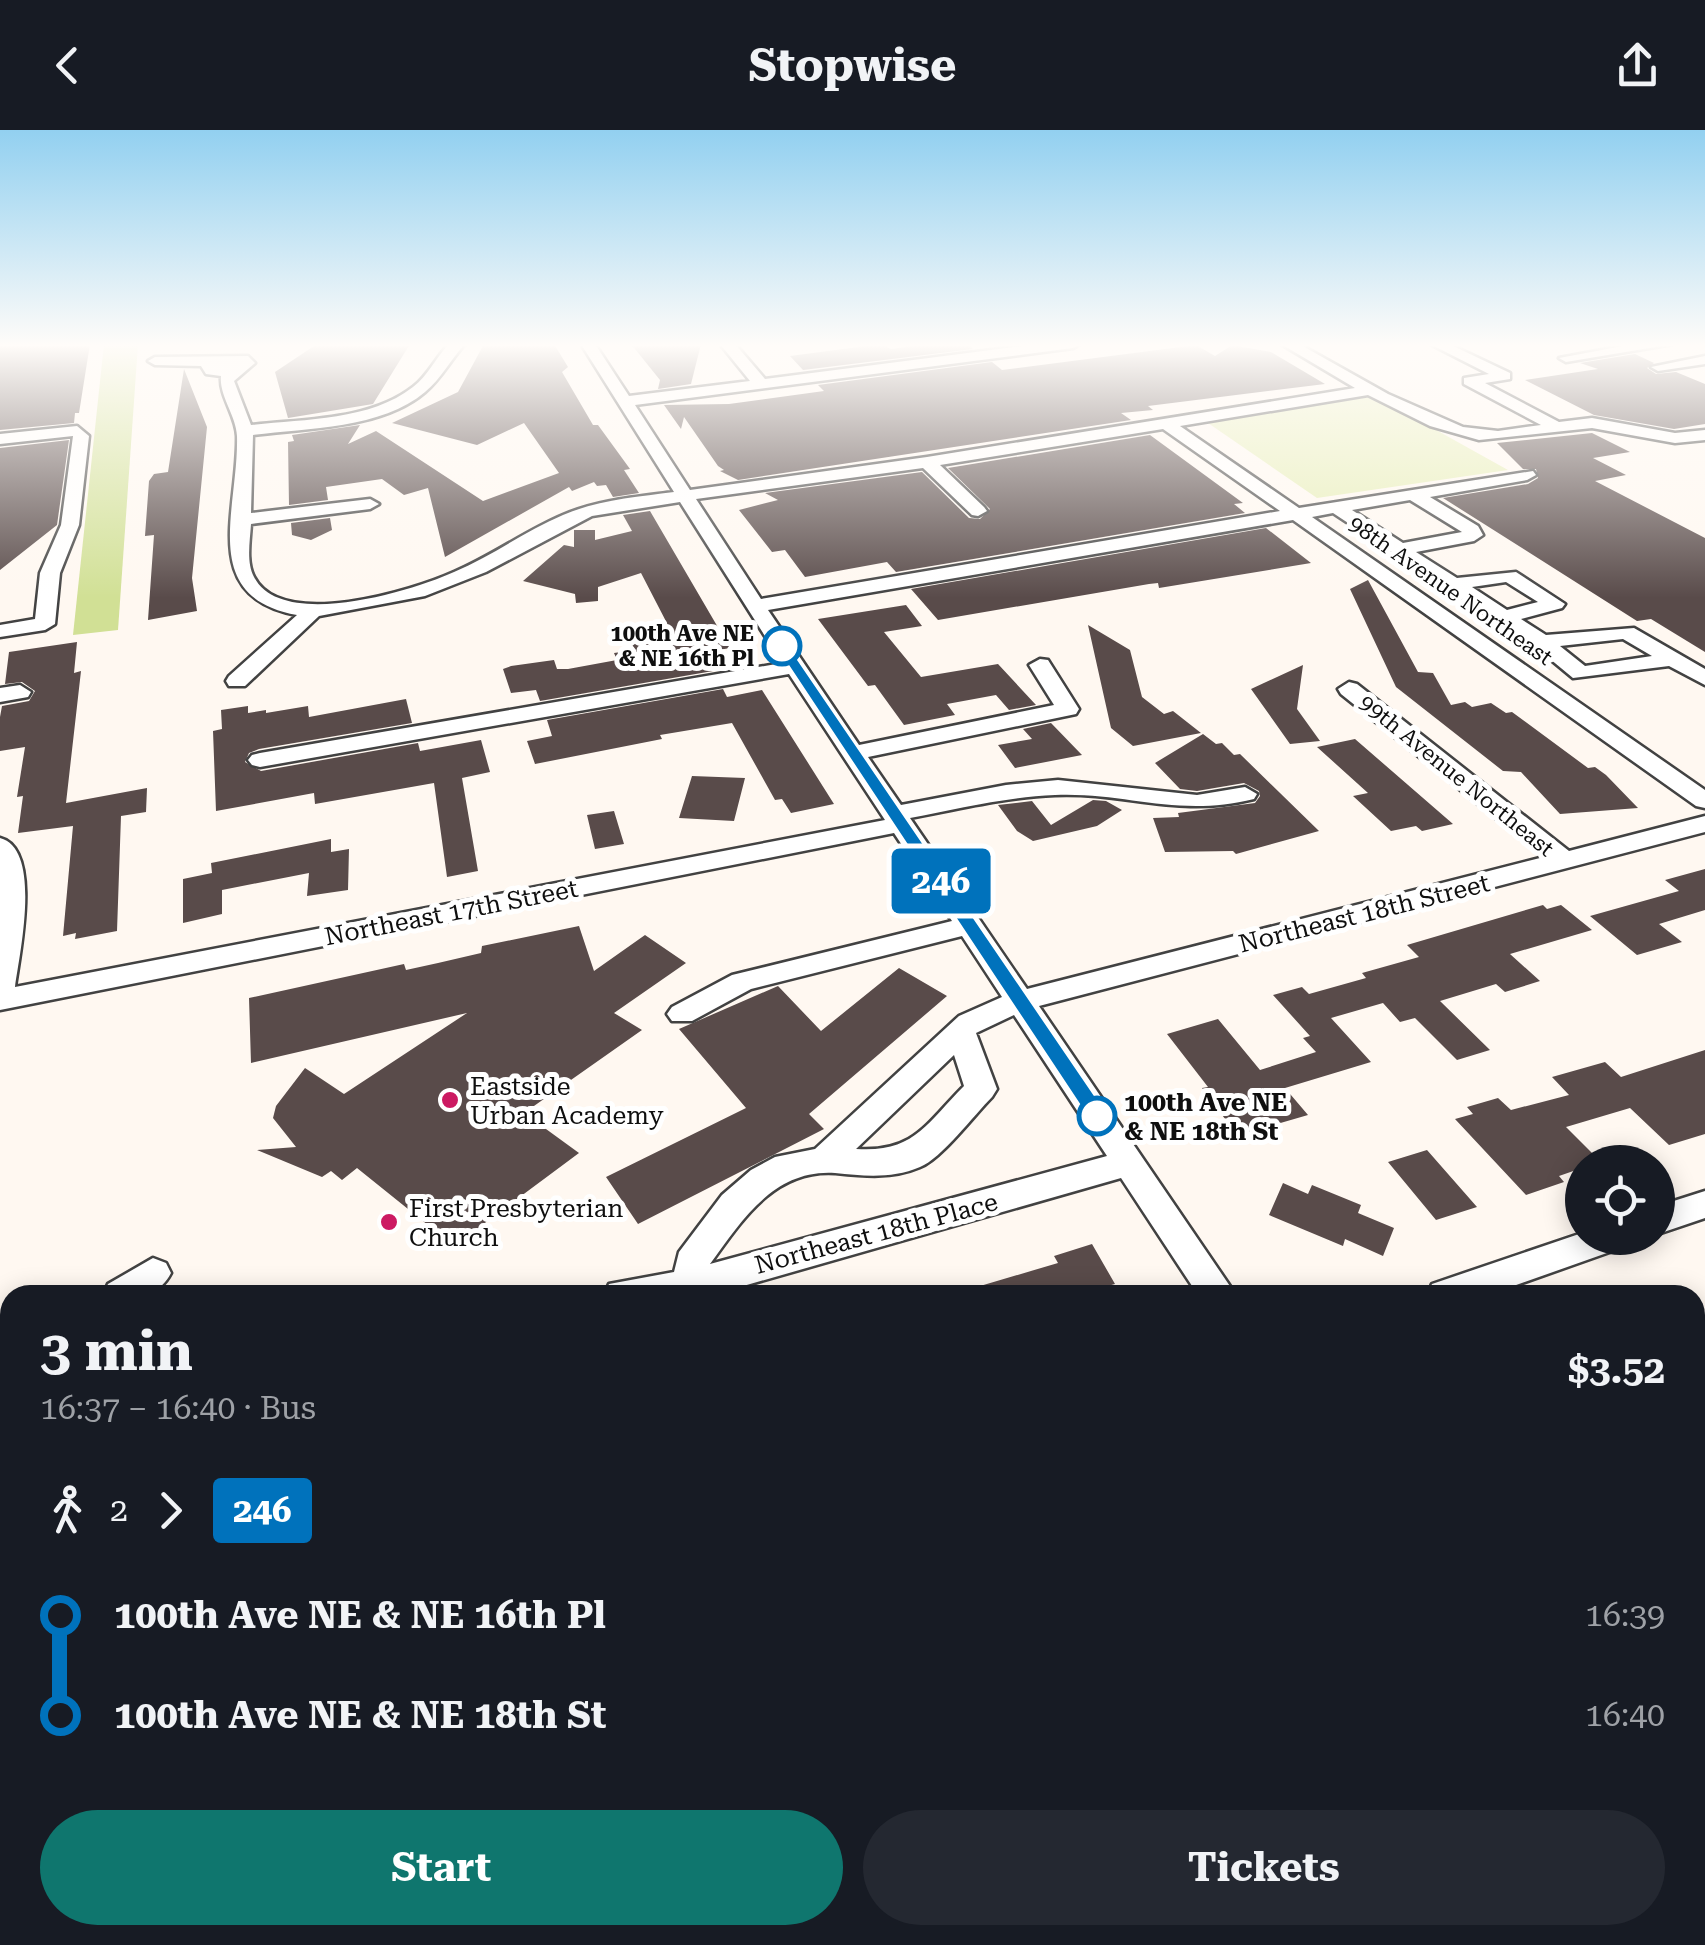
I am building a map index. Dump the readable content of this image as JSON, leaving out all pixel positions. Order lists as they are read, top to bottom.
{
  "streets": {
    "street": [
      "98th Avenue Northeast",
      "99th Avenue Northeast",
      "Northeast 17th Street",
      "Northeast 18th Street",
      "Northeast 18th Place"
    ]
  },
  "crossings": [
    ["99th Avenue Northeast", "Northeast 18th Street"]
  ],
  "places": [
    "100th Ave NE & NE 16th Pl",
    "Eastside Urban Academy",
    "100th Ave NE & NE 18th St",
    "First Presbyterian Church"
  ],
  "lines": ["bus line 246"],
  "page": {
    "header": "Stopwise",
    "on_map": "246",
    "heading": ["3 min", "16:37 – 16:40 · Bus", "$3.52"],
    "legs": ["2", "246"],
    "list": [
      {
        "name": "100th Ave NE & NE 16th Pl",
        "value": "16:39"
      },
      {
        "name": "100th Ave NE & NE 18th St",
        "value": "16:40"
      }
    ],
    "buttons": ["Start", "Tickets"]
  }
}
